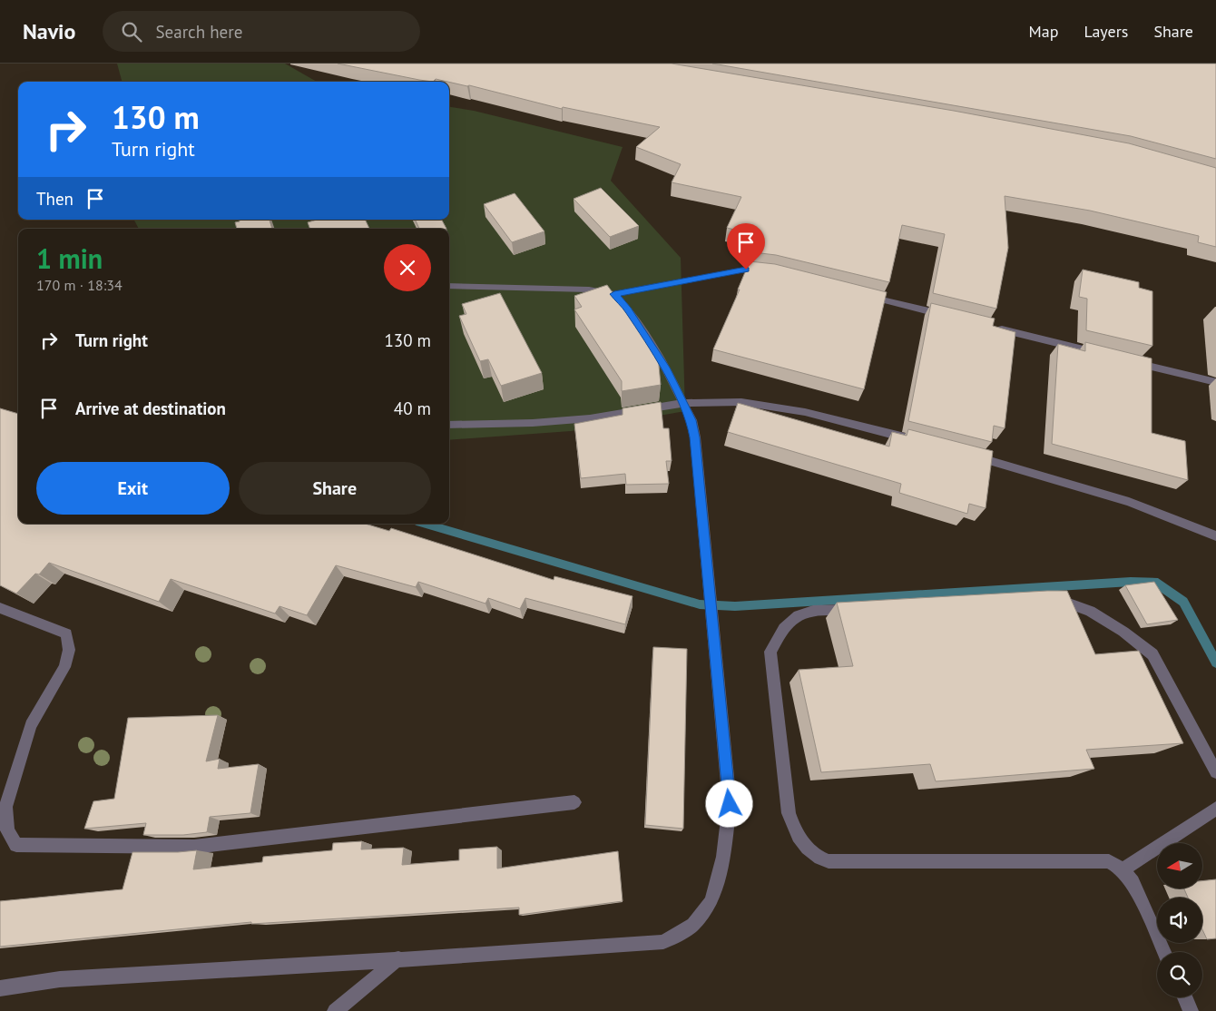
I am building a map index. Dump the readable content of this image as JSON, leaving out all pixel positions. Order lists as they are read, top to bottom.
{
  "north": "left",
  "page": {
    "header": "Navio",
    "search": "Search here",
    "nav": ["Map", "Layers", "Share"],
    "turn": ["130 m", "Turn right"],
    "then": "Then",
    "heading": ["1 min", "170 m · 18:34"],
    "list": [
      {
        "name": "Turn right",
        "value": "130 m"
      },
      {
        "name": "Arrive at destination",
        "value": "40 m"
      }
    ],
    "buttons": ["Exit", "Share"]
  }
}
